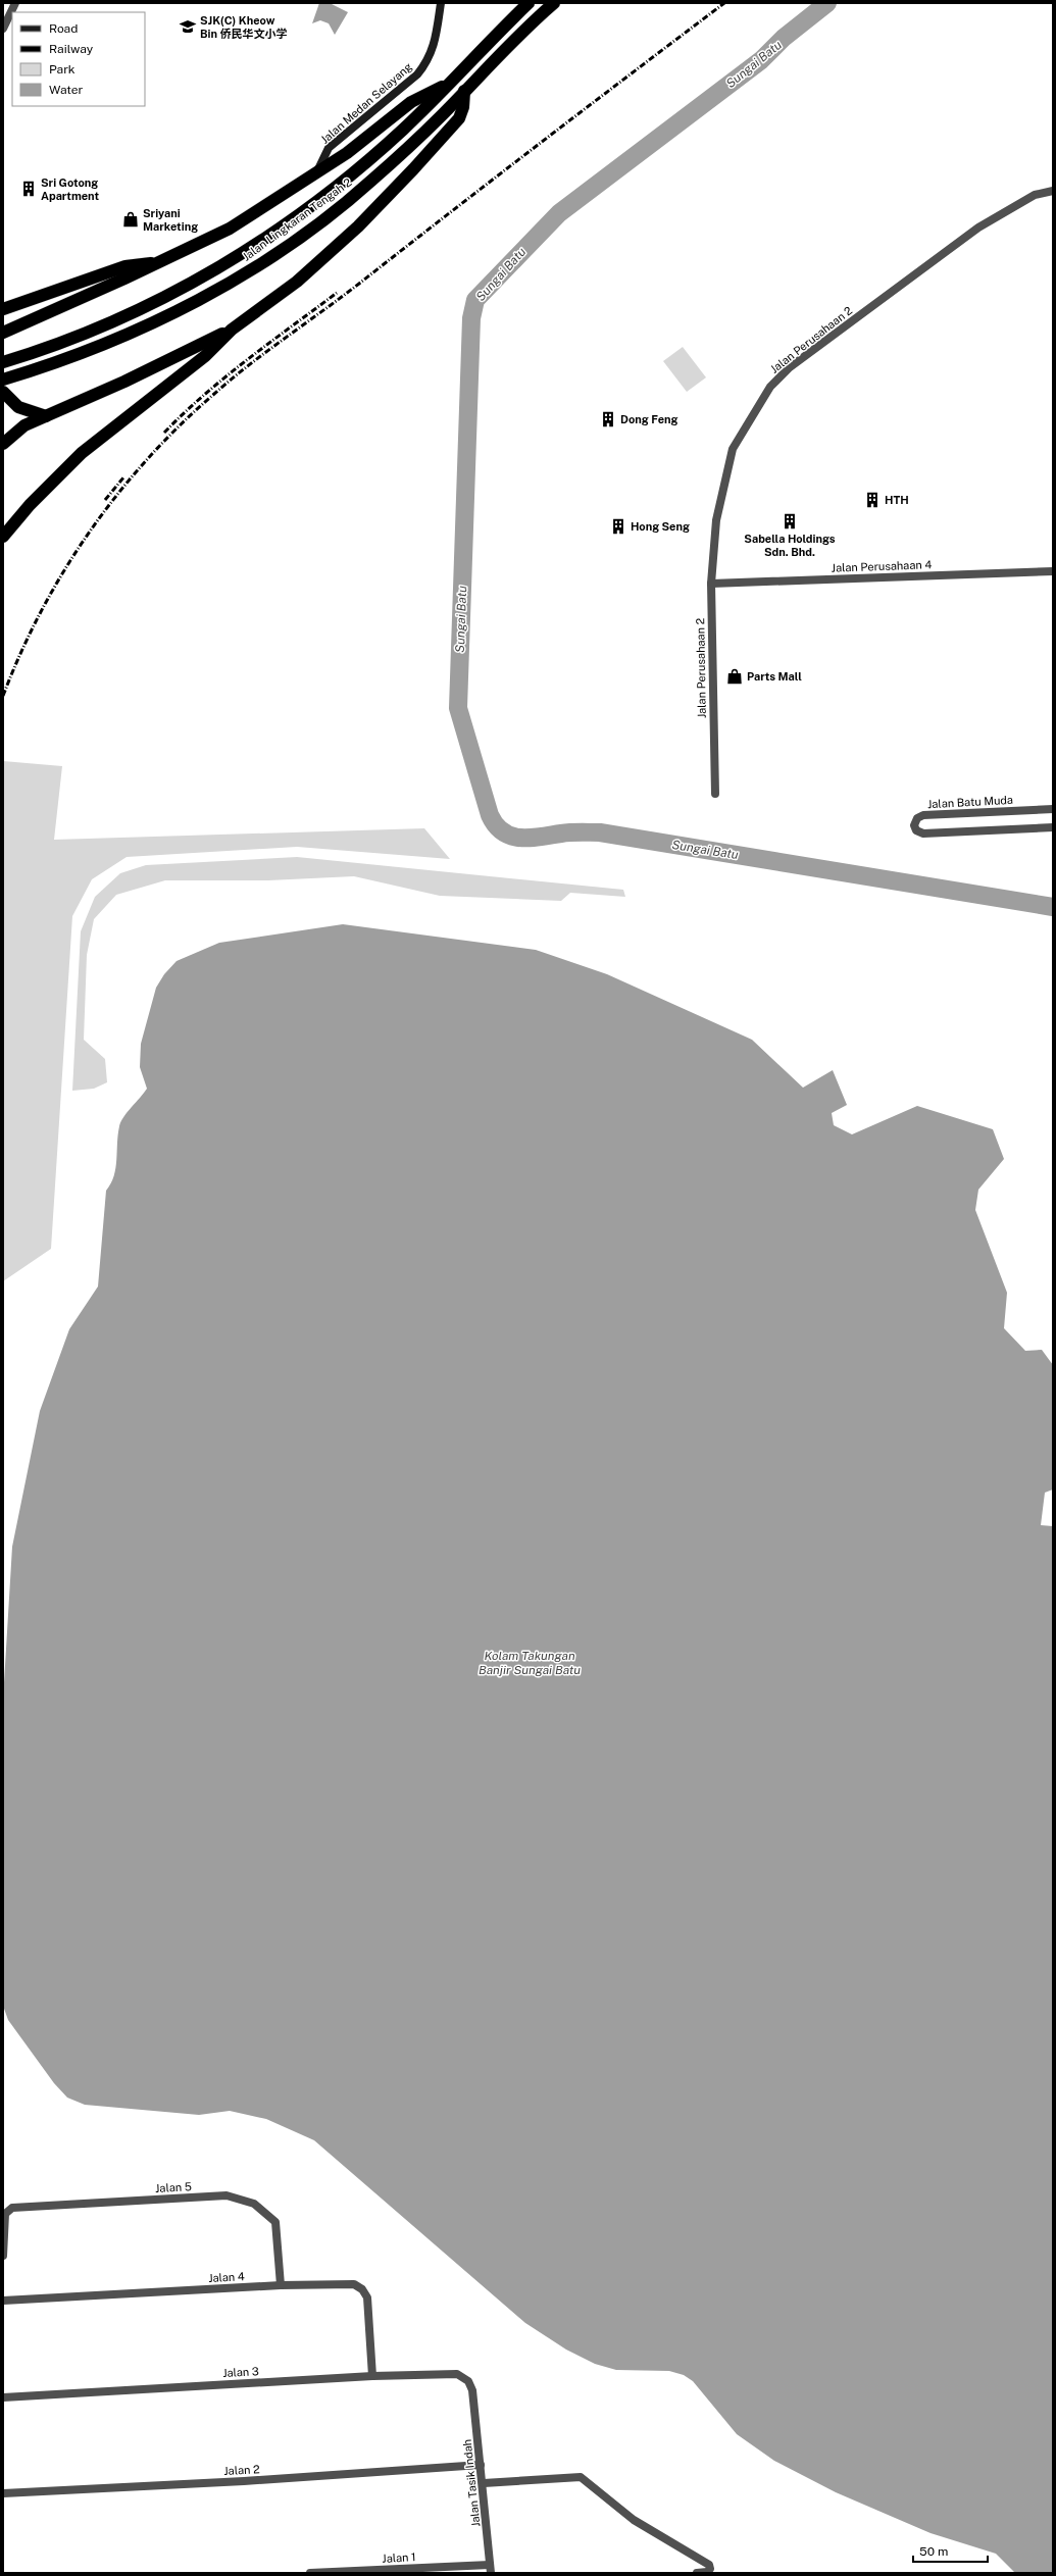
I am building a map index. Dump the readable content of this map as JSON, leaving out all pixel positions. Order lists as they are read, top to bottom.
{
  "streets": {
    "highway": ["Jalan Lingkaran Tengah 2"],
    "street": [
      "Jalan Medan Selayang",
      "Jalan Perusahaan 2",
      "Jalan Perusahaan 4",
      "Jalan Batu Muda",
      "Jalan 5",
      "Jalan 4",
      "Jalan 3",
      "Jalan 2",
      "Jalan Tasik Indah",
      "Jalan 1"
    ]
  },
  "crossings": [
    ["Jalan Perusahaan 2", "Jalan Perusahaan 4"],
    ["Jalan 5", "Jalan 4"],
    ["Jalan 4", "Jalan 3"],
    ["Jalan 3", "Jalan Tasik Indah"],
    ["Jalan 2", "Jalan Tasik Indah"],
    ["Jalan Tasik Indah", "Jalan 1"]
  ],
  "water": ["Sungai Batu", "Kolam Takungan Banjir Sungai Batu"],
  "places": {
    "school or university": ["SJK(C) Kheow Bin 侨民华文小学"],
    "building": [
      "Sri Gotong Apartment",
      "Dong Feng",
      "HTH",
      "Sabella Holdings Sdn. Bhd.",
      "Hong Seng"
    ],
    "shop": ["Sriyani Marketing", "Parts Mall"]
  },
  "legend": [
    "Road",
    "Railway",
    "Park",
    "Water"
  ],
  "scale_bar": "50 m"
}
